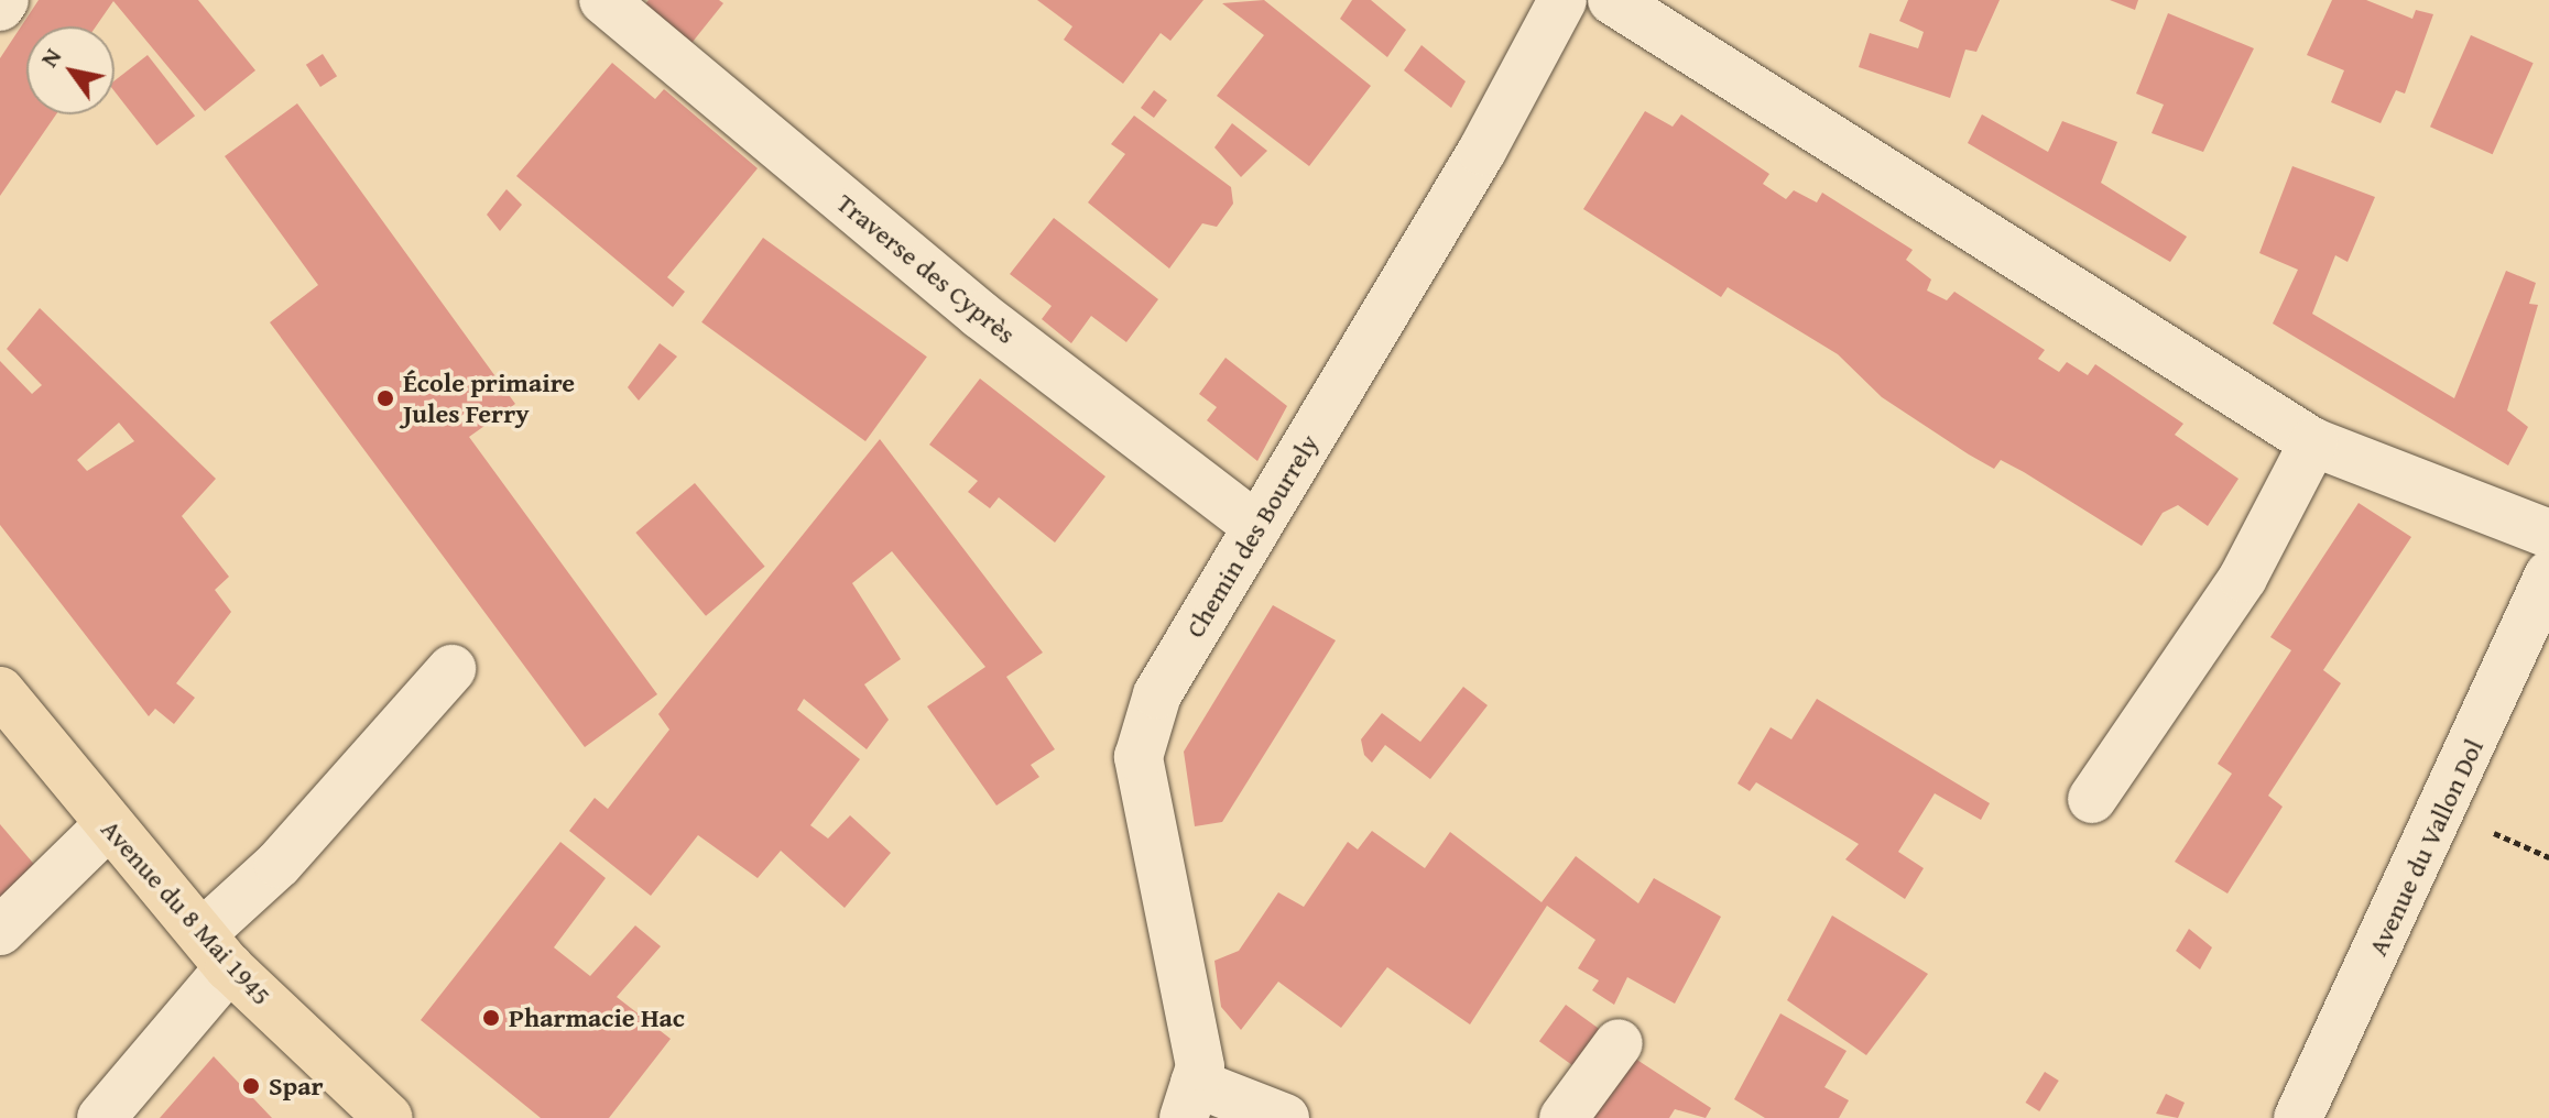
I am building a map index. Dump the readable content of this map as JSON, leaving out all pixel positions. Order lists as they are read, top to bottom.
{
  "streets": {
    "main road": ["Avenue du 8 Mai 1945"],
    "street": ["Traverse des Cyprès", "Chemin des Bourrely", "Avenue du Vallon Dol"]
  },
  "crossings": [
    ["Traverse des Cyprès", "Chemin des Bourrely"]
  ],
  "places": ["École primaire Jules Ferry", "Pharmacie Hac", "Spar"],
  "north": "top left"
}
